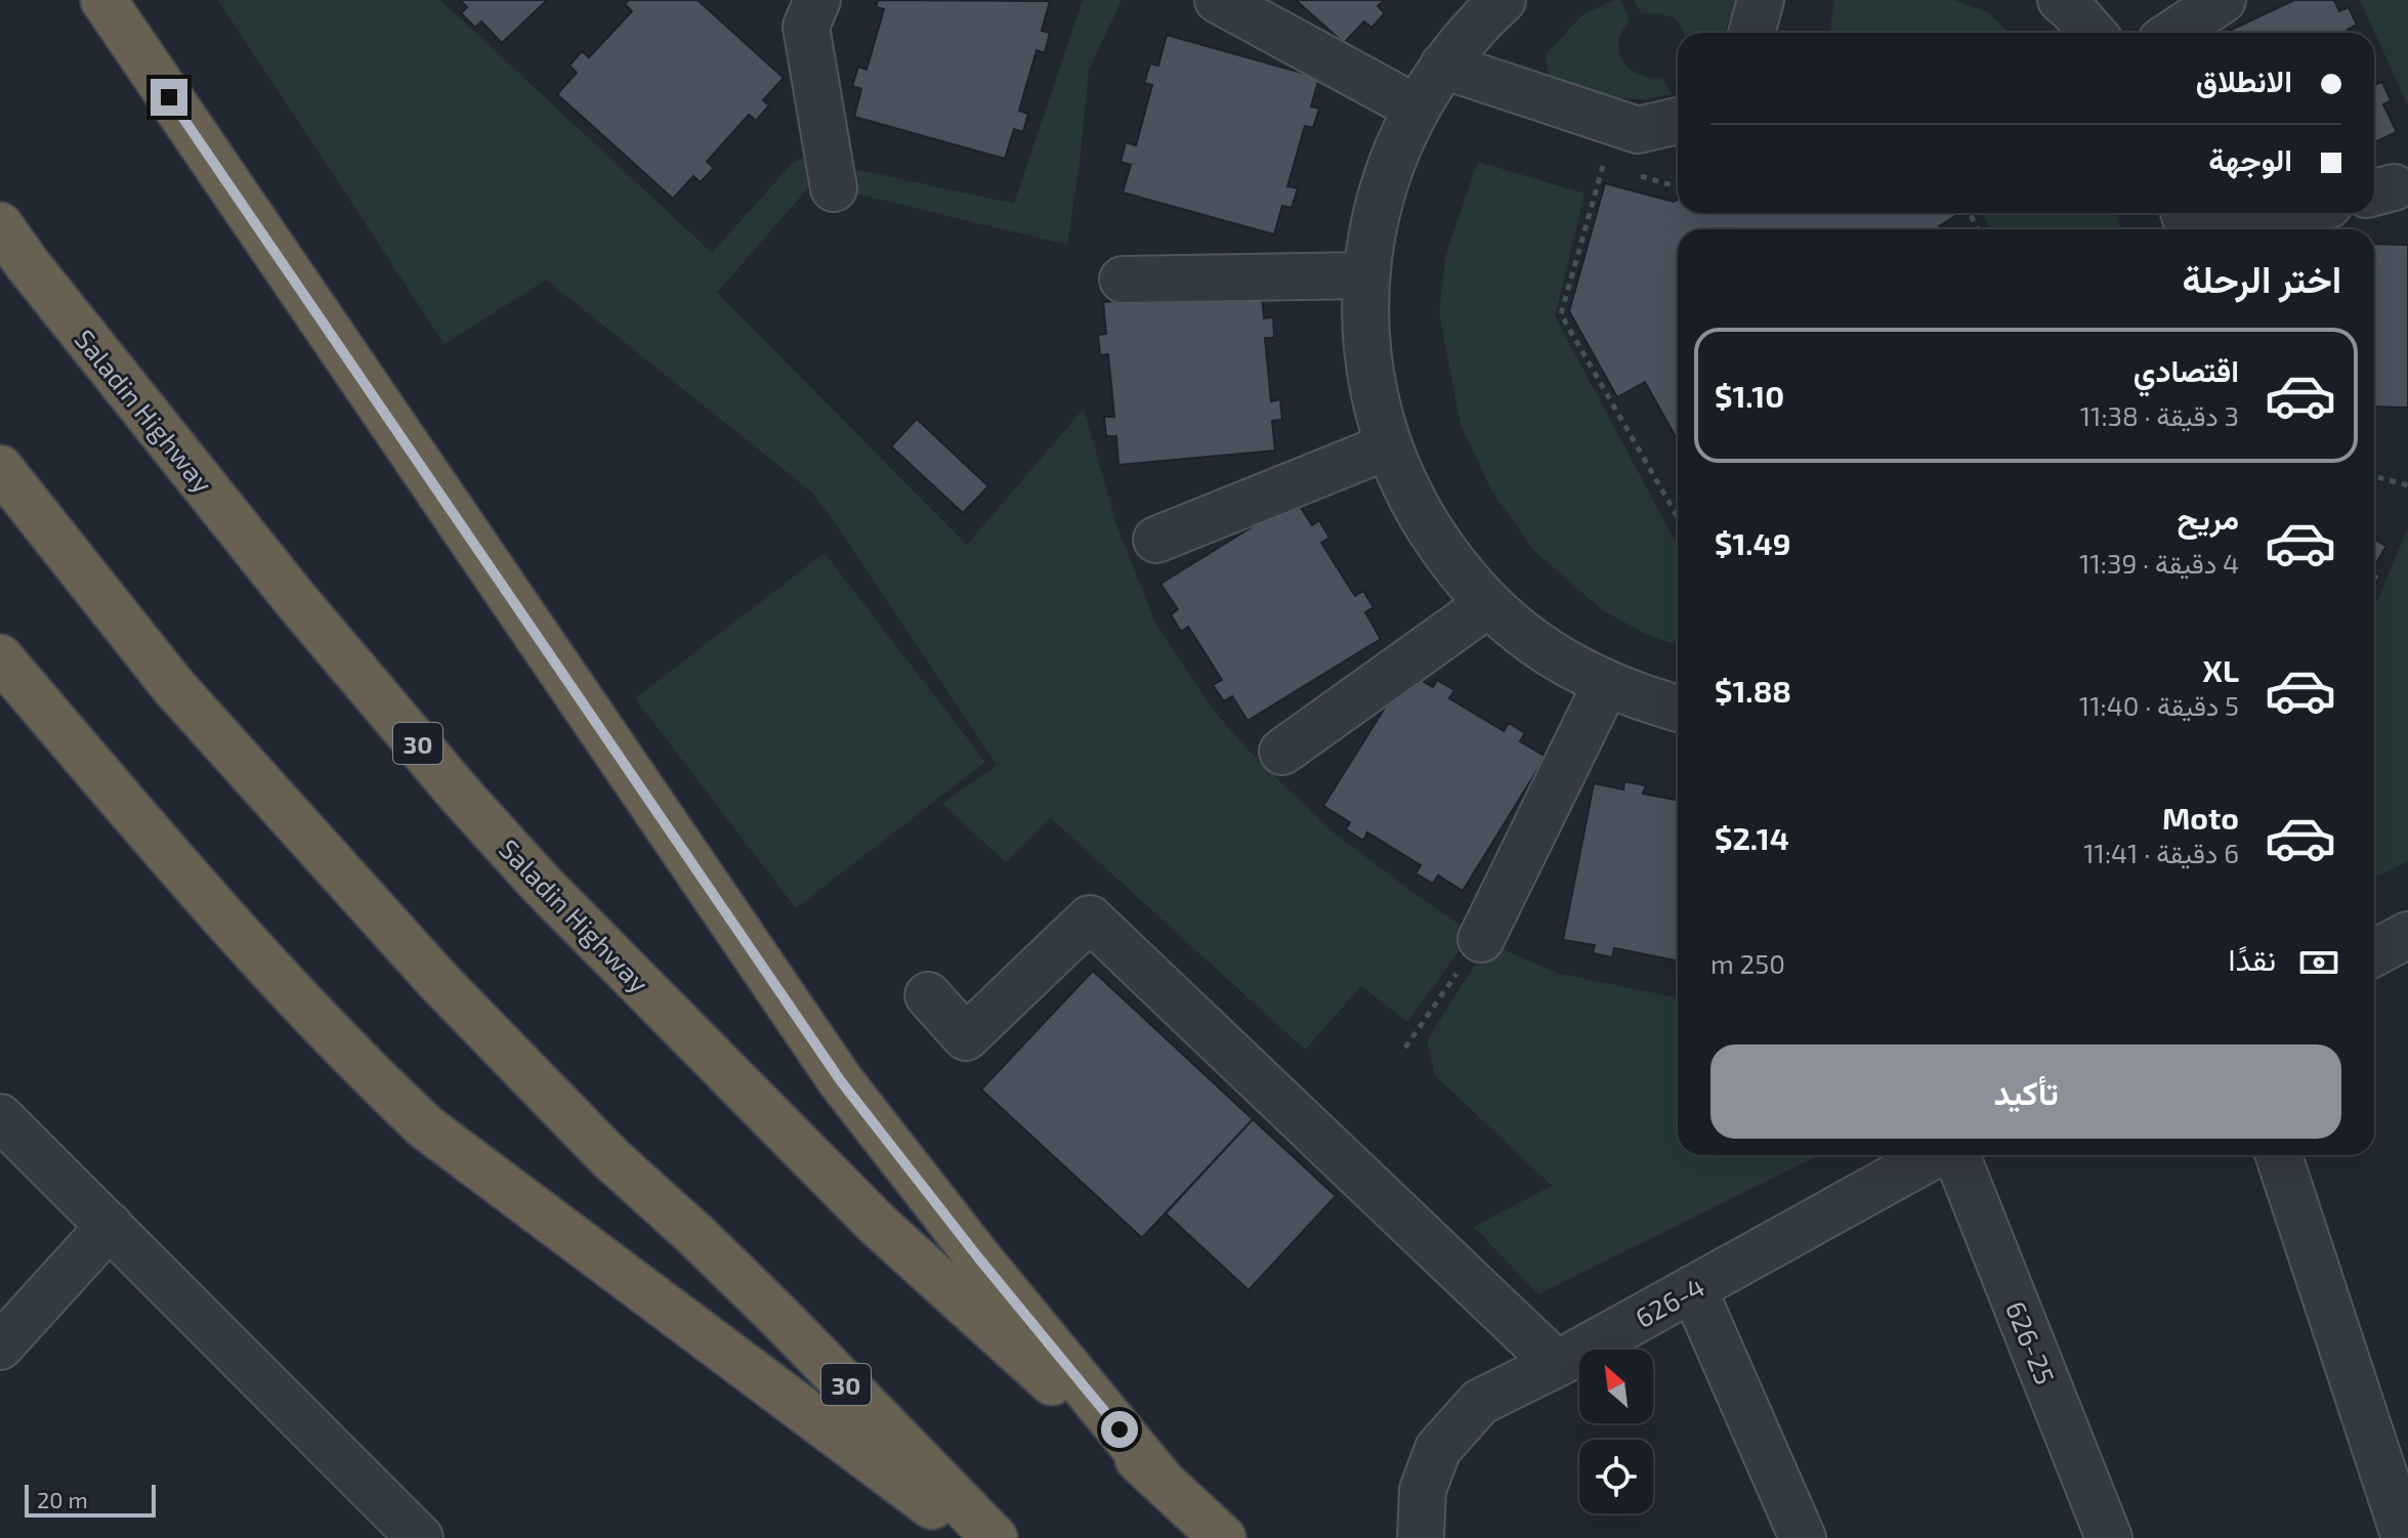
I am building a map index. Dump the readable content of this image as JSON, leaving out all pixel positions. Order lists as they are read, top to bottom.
{
  "streets": {
    "highway": ["Saladin Highway", "30"],
    "street": ["626-4", "626-25"]
  },
  "crossings": [
    ["Saladin Highway", "30"]
  ],
  "scale_bar": "20 m",
  "north": "top left",
  "page": {
    "banner": ["الانطلاق", "الوجهة"],
    "heading": "اختر الرحلة",
    "list": [
      {
        "name": "اقتصادي",
        "note": "3 دقيقة · 11:38",
        "value": "$1.10"
      },
      {
        "name": "مريح",
        "note": "4 دقيقة · 11:39",
        "value": "$1.49"
      },
      {
        "name": "XL",
        "note": "5 دقيقة · 11:40",
        "value": "$1.88"
      },
      {
        "name": "Moto",
        "note": "6 دقيقة · 11:41",
        "value": "$2.14"
      }
    ],
    "pay": ["نقدًا", "250 m"],
    "buttons": "تأكيد",
    "scale": "20 m"
  }
}
